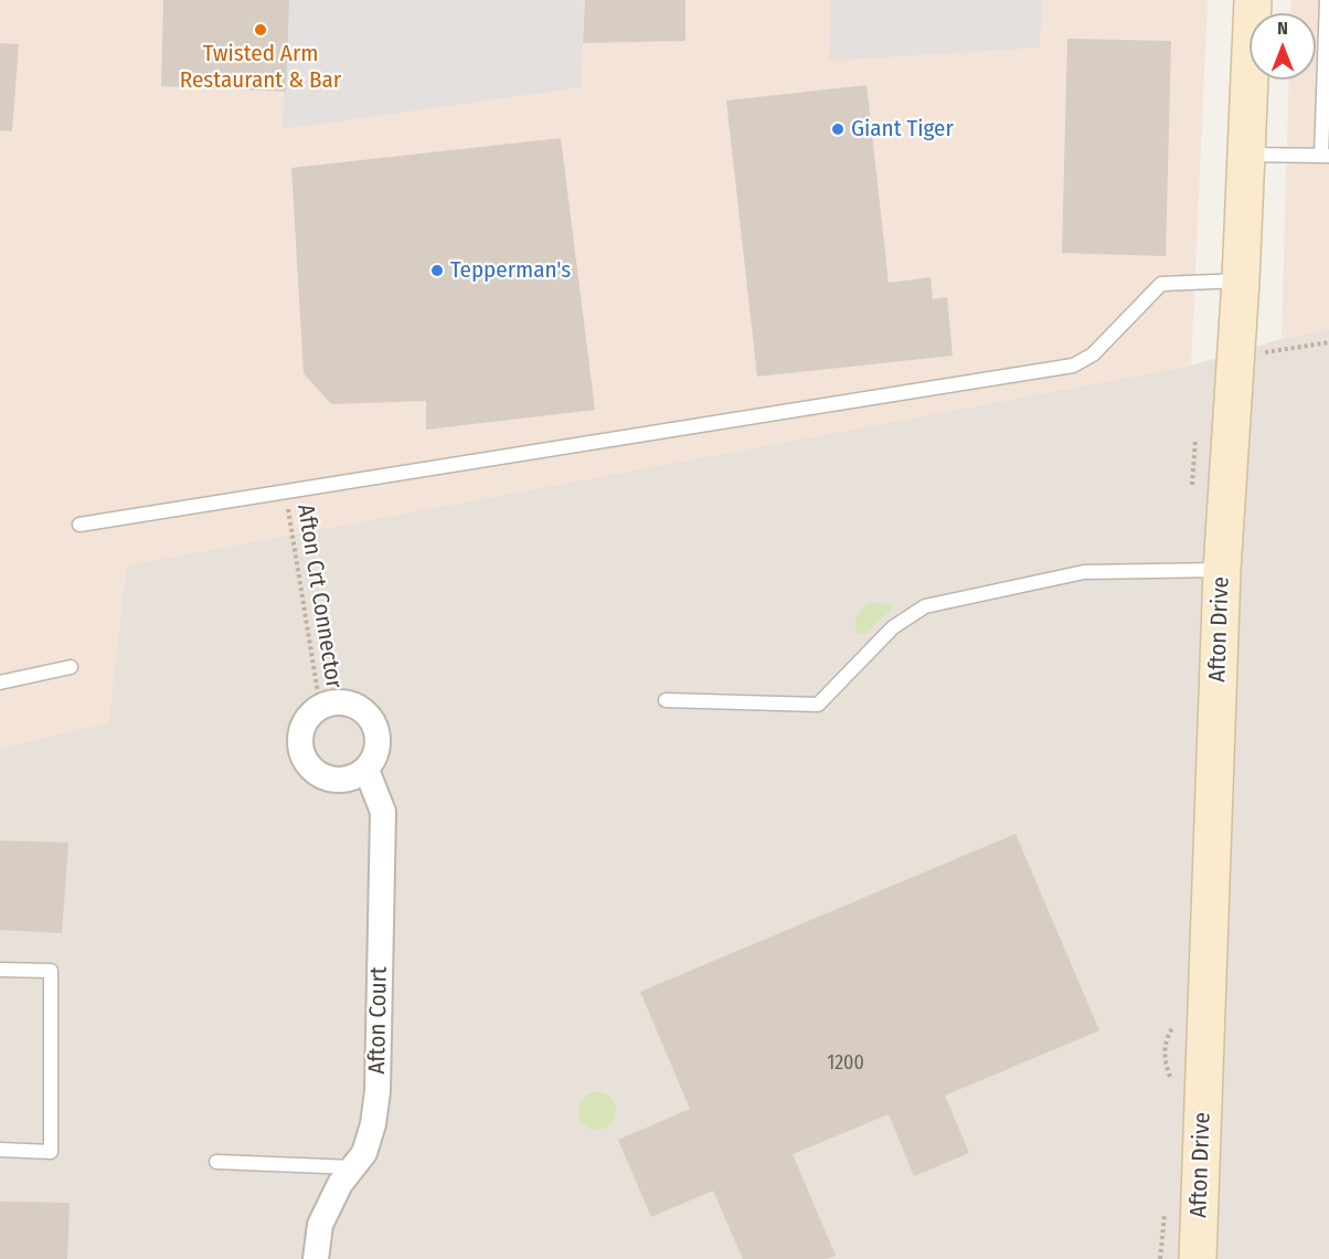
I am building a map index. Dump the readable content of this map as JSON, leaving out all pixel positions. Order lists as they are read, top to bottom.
{
  "streets": {
    "street": ["Afton Drive", "Afton Court"],
    "path": ["Afton Crt Connector"]
  },
  "crossings": [
    ["Afton Crt Connector", "Afton Court"]
  ],
  "places": ["Twisted Arm Restaurant & Bar", "Giant Tiger", "Tepperman's"],
  "house_numbers": ["1200"],
  "north": "top"
}
